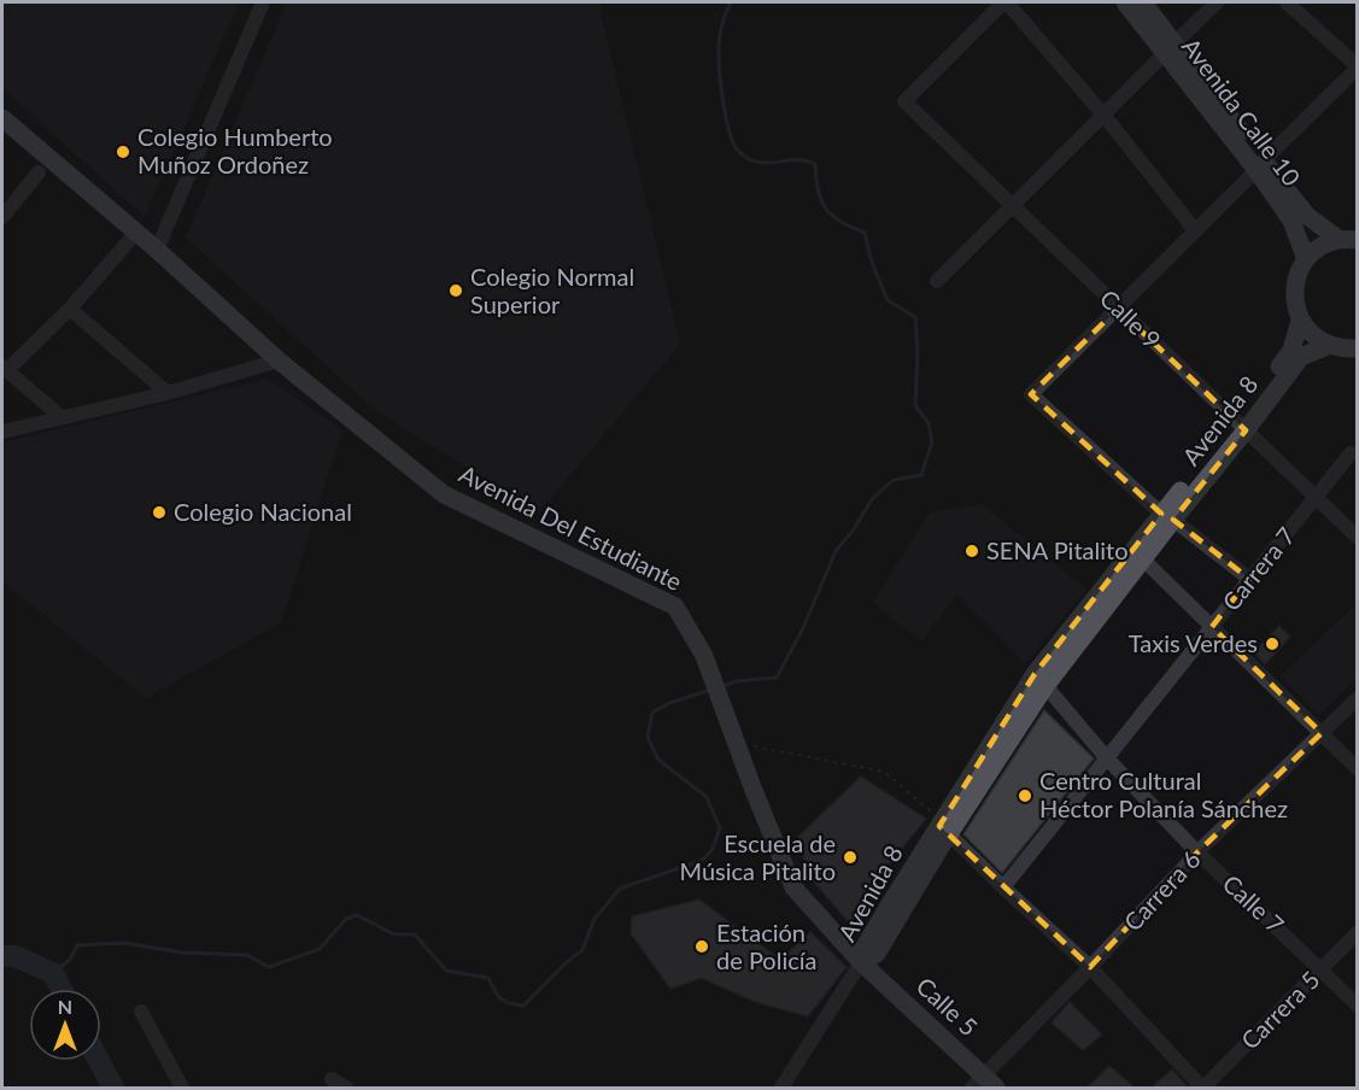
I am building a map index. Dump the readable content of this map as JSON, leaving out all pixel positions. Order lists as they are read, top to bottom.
{
  "streets": {
    "main road": [
      "Avenida Calle 10",
      "Avenida 8",
      "Avenida Del Estudiante",
      "Calle 5"
    ],
    "street": [
      "Calle 9",
      "Carrera 7",
      "Carrera 6",
      "Calle 7",
      "Carrera 5"
    ]
  },
  "crossings": [
    ["Calle 9", "Avenida 8"],
    ["Calle 9", "Carrera 7"],
    ["Avenida 8", "Avenida Del Estudiante"],
    ["Avenida 8", "Calle 7"],
    ["Avenida 8", "Calle 5"],
    ["Avenida Del Estudiante", "Calle 5"],
    ["Carrera 7", "Calle 7"],
    ["Carrera 6", "Calle 7"],
    ["Carrera 6", "Calle 5"],
    ["Calle 7", "Carrera 5"]
  ],
  "places": [
    "Colegio Humberto Muñoz Ordoñez",
    "Colegio Normal Superior",
    "Colegio Nacional",
    "SENA Pitalito",
    "Taxis Verdes",
    "Centro Cultural Héctor Polanía Sánchez",
    "Escuela de Música Pitalito",
    "Estación de Policía"
  ],
  "north": "top"
}
